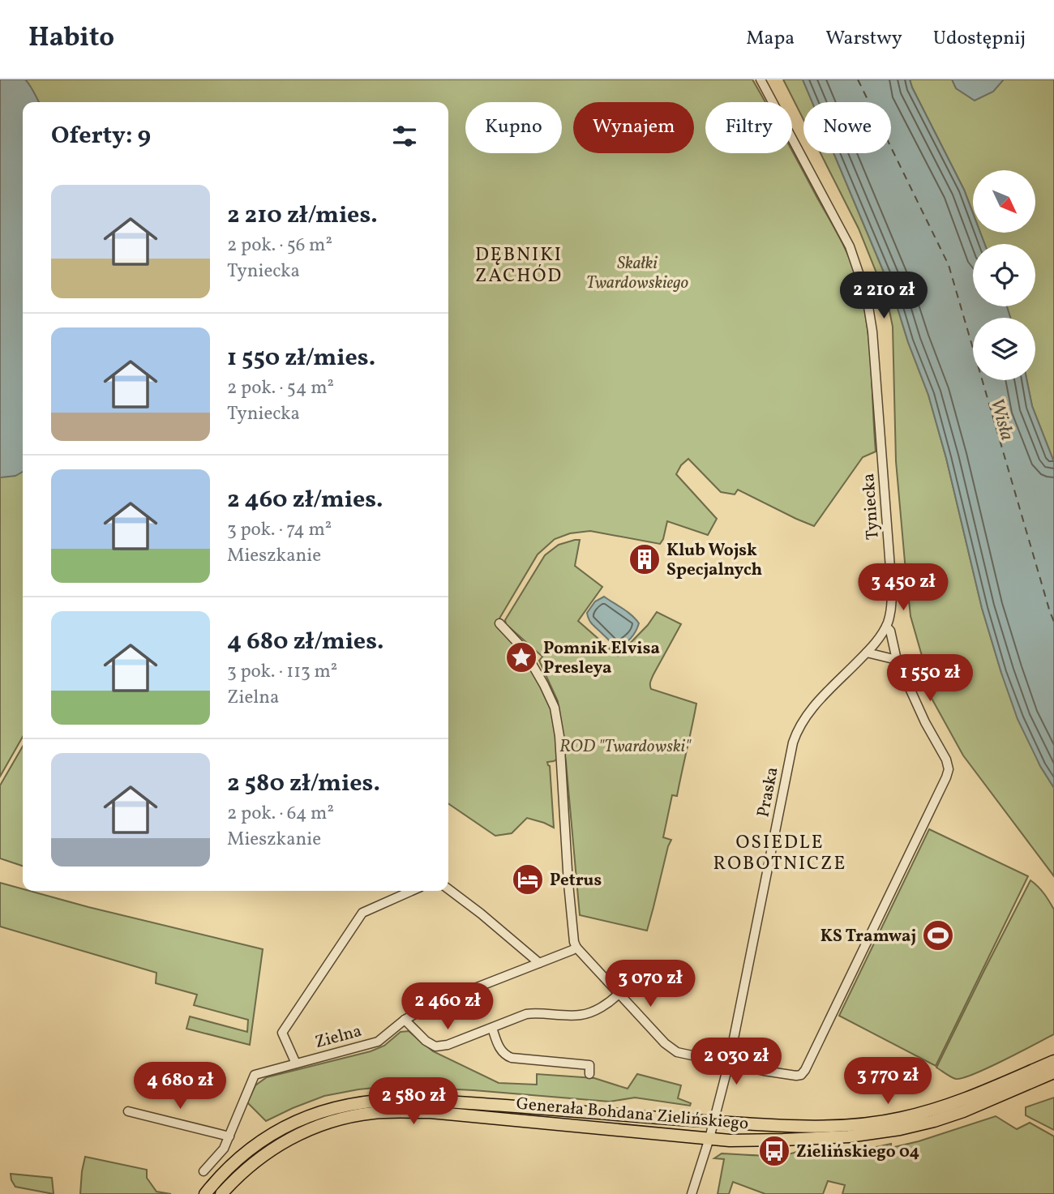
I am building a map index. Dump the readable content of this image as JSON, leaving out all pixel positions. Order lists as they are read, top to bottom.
{
  "streets": {
    "main road": ["Generała Bohdana Zielińskiego"],
    "street": ["Tyniecka", "Praska", "Zielna"]
  },
  "crossings": [
    ["Tyniecka", "Praska"],
    ["Praska", "Generała Bohdana Zielińskiego"]
  ],
  "districts": ["DĘBNIKI ZACHÓD", "OSIEDLE ROBOTNICZE"],
  "water": ["Wisła"],
  "parks": ["Skałki Twardowskiego", "ROD \"Twardowski\""],
  "places": {
    "building": ["Klub Wojsk Specjalnych"],
    "place": ["Pomnik Elvisa Presleya"],
    "hotel": ["Petrus"],
    "sports": ["KS Tramwaj"],
    "bus stop": ["Zielińskiego 04"]
  },
  "north": "bottom right",
  "page": {
    "header": "Habito",
    "nav": ["Mapa", "Warstwy", "Udostępnij"],
    "chip": [
      "Kupno",
      "Wynajem",
      "Filtry",
      "Nowe"
    ],
    "heading": "Oferty: 9",
    "list": [
      {
        "name": "2 210 zł/mies.",
        "note": "2 pok. · 56 m² · Tyniecka"
      },
      {
        "name": "1 550 zł/mies.",
        "note": "2 pok. · 54 m² · Tyniecka"
      },
      {
        "name": "2 460 zł/mies.",
        "note": "3 pok. · 74 m² · Mieszkanie"
      },
      {
        "name": "4 680 zł/mies.",
        "note": "3 pok. · 113 m² · Zielna"
      },
      {
        "name": "2 580 zł/mies.",
        "note": "2 pok. · 64 m² · Mieszkanie"
      }
    ],
    "price": [
      "2 210 zł",
      "3 450 zł",
      "1 550 zł",
      "3 070 zł",
      "2 460 zł",
      "2 030 zł",
      "3 770 zł",
      "4 680 zł",
      "2 580 zł"
    ]
  }
}
